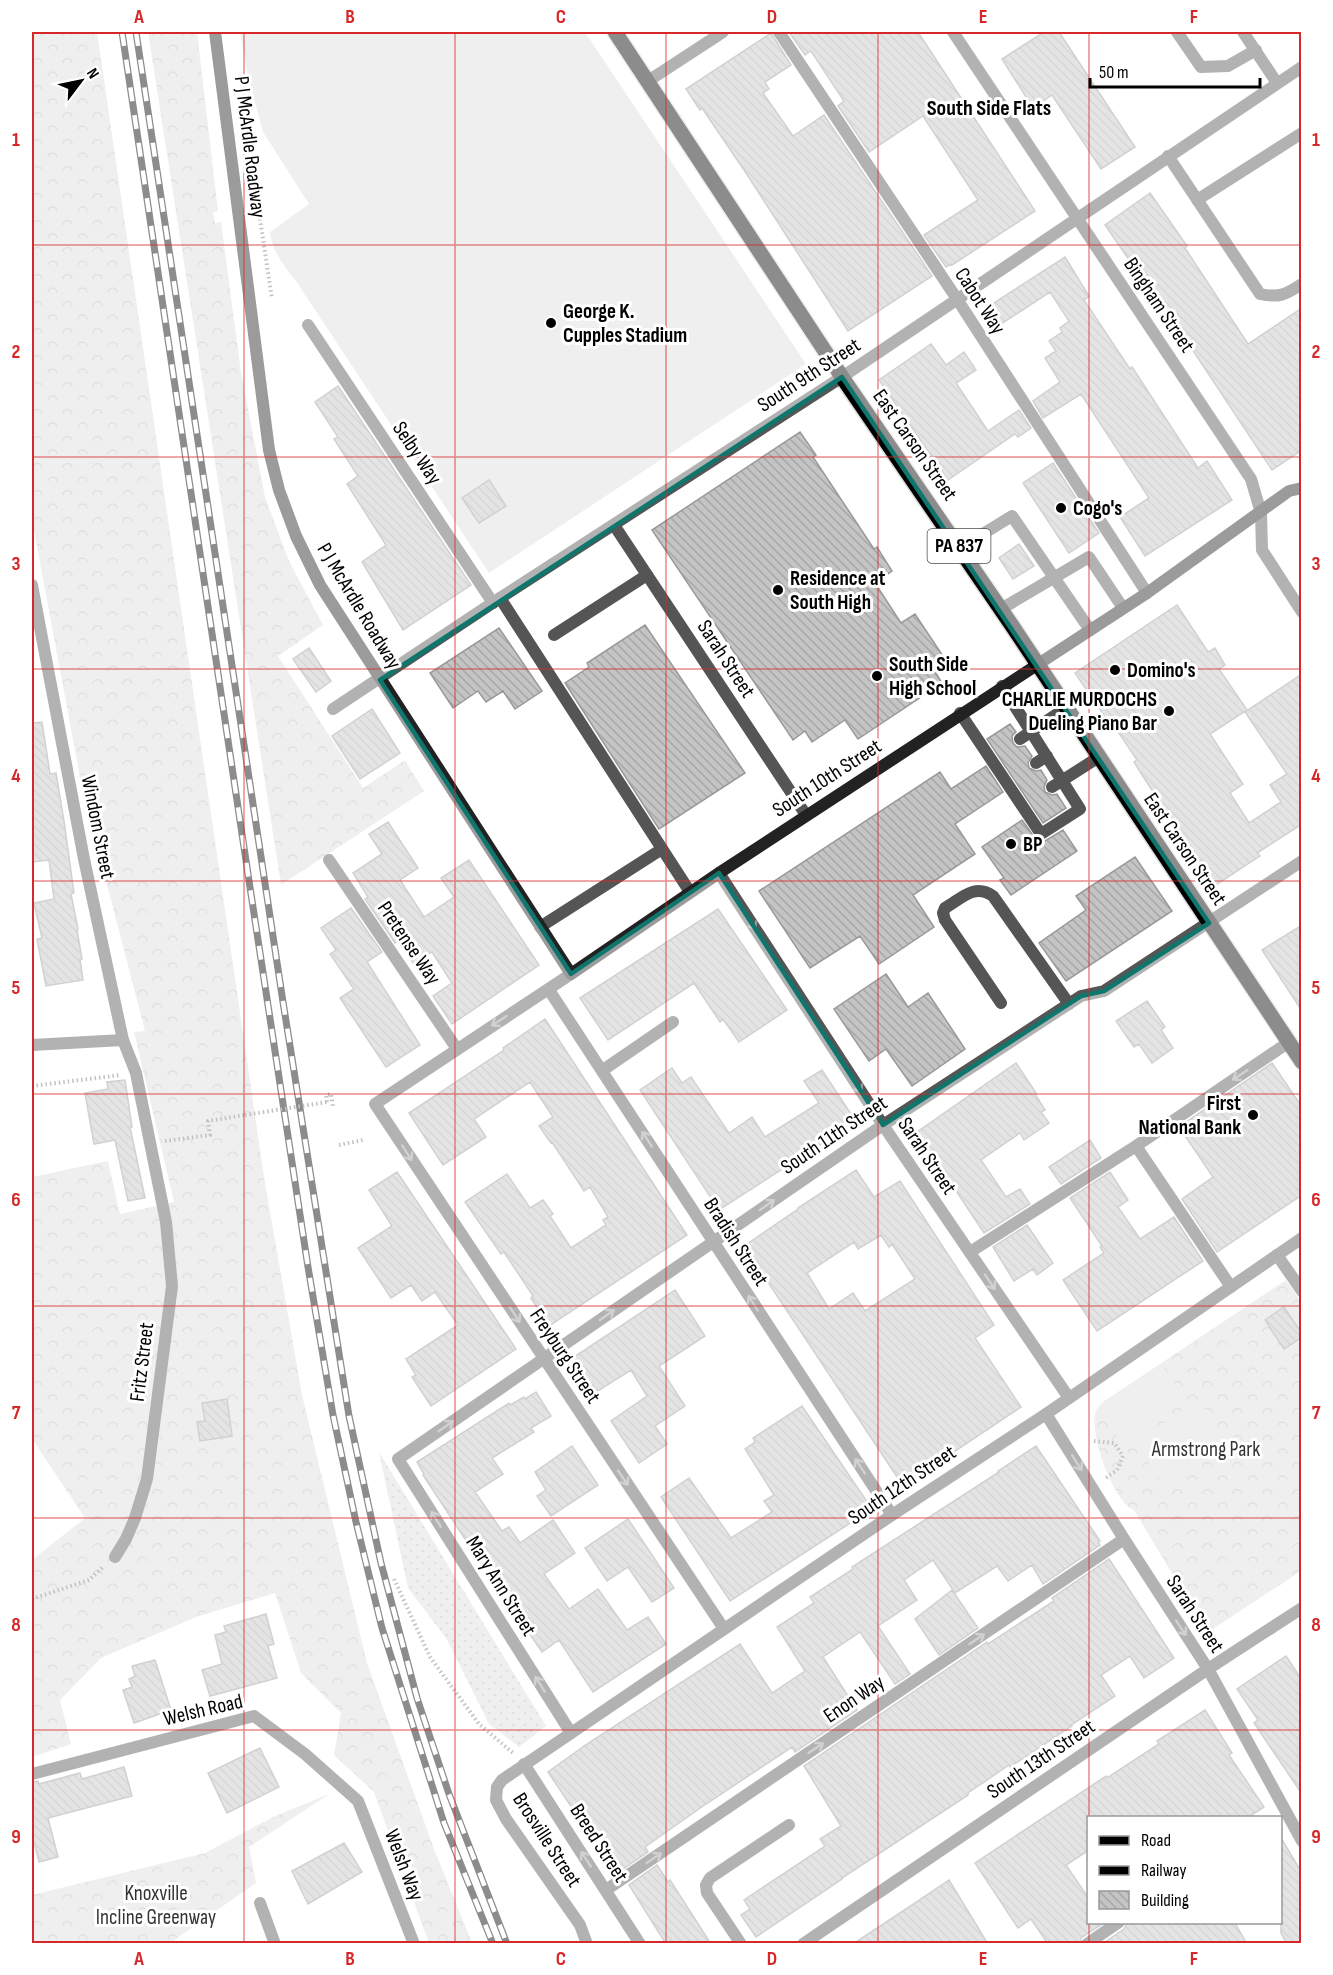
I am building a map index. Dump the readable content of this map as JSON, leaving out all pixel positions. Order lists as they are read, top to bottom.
{
  "streets": {
    "main road": [
      "P J McArdle Roadway",
      "East Carson Street",
      "PA 837",
      "South 10th Street"
    ],
    "street": [
      "Cabot Way",
      "Bingham Street",
      "South 9th Street",
      "Selby Way",
      "Sarah Street",
      "Windom Street",
      "Pretense Way",
      "South 11th Street",
      "Bradish Street",
      "Freyburg Street",
      "Fritz Street",
      "South 12th Street",
      "Mary Ann Street",
      "Enon Way",
      "Welsh Road",
      "South 13th Street",
      "Brosville Street",
      "Breed Street",
      "Welsh Way"
    ]
  },
  "crossings": [
    ["P J McArdle Roadway", "South 9th Street"],
    ["P J McArdle Roadway", "South 10th Street"],
    ["Cabot Way", "South 9th Street"],
    ["Cabot Way", "South 10th Street"],
    ["Bingham Street", "South 9th Street"],
    ["Bingham Street", "South 10th Street"],
    ["South 9th Street", "East Carson Street"],
    ["South 9th Street", "Selby Way"],
    ["South 9th Street", "Sarah Street"],
    ["East Carson Street", "South 10th Street"],
    ["East Carson Street", "South 11th Street"],
    ["Selby Way", "South 10th Street"],
    ["Sarah Street", "South 10th Street"],
    ["Sarah Street", "South 11th Street"],
    ["Sarah Street", "South 12th Street"],
    ["Sarah Street", "Enon Way"],
    ["Sarah Street", "South 13th Street"],
    ["South 10th Street", "Pretense Way"],
    ["South 10th Street", "Bradish Street"],
    ["South 10th Street", "Freyburg Street"],
    ["Windom Street", "Fritz Street"],
    ["South 11th Street", "Bradish Street"],
    ["South 11th Street", "Freyburg Street"],
    ["South 11th Street", "Mary Ann Street"],
    ["Bradish Street", "South 12th Street"],
    ["Freyburg Street", "South 12th Street"],
    ["South 12th Street", "Mary Ann Street"],
    ["South 12th Street", "Brosville Street"],
    ["South 12th Street", "Breed Street"],
    ["Enon Way", "Breed Street"],
    ["Welsh Road", "Welsh Way"],
    ["Brosville Street", "Breed Street"]
  ],
  "one_way": [
    "Sarah Street",
    "South 11th Street",
    "Bradish Street",
    "Freyburg Street",
    "Mary Ann Street",
    "Enon Way",
    "Breed Street"
  ],
  "districts": ["South Side Flats"],
  "parks": ["Armstrong Park", "Knoxville Incline Greenway"],
  "places": [
    "George K. Cupples Stadium",
    "Cogo's",
    "Residence at South High",
    "Domino's",
    "South Side High School",
    "CHARLIE MURDOCHS Dueling Piano Bar",
    "BP",
    "First National Bank"
  ],
  "legend": ["Road", "Railway", "Building"],
  "scale_bar": "50 m",
  "north": "top right",
  "grid": {
    "columns": [
      "A",
      "B",
      "C",
      "D",
      "E",
      "F"
    ],
    "rows": [
      "1",
      "2",
      "3",
      "4",
      "5",
      "6",
      "7",
      "8",
      "9"
    ]
  }
}
